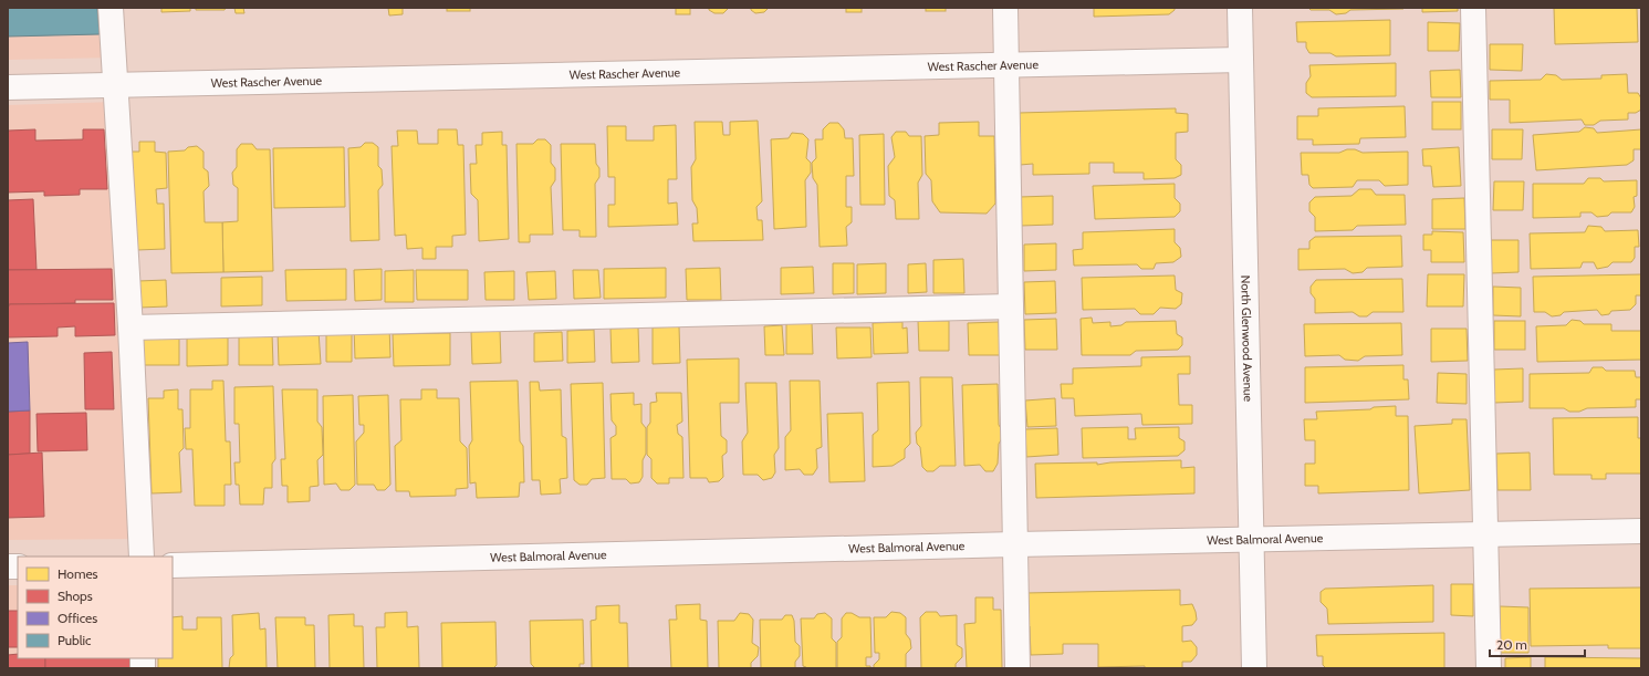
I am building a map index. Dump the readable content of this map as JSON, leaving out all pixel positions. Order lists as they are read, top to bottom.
{
  "streets": {
    "street": ["West Rascher Avenue", "North Glenwood Avenue", "West Balmoral Avenue"]
  },
  "crossings": [
    ["West Rascher Avenue", "North Glenwood Avenue"],
    ["North Glenwood Avenue", "West Balmoral Avenue"]
  ],
  "legend": [
    "Homes",
    "Shops",
    "Offices",
    "Public"
  ],
  "scale_bar": "20 m"
}
